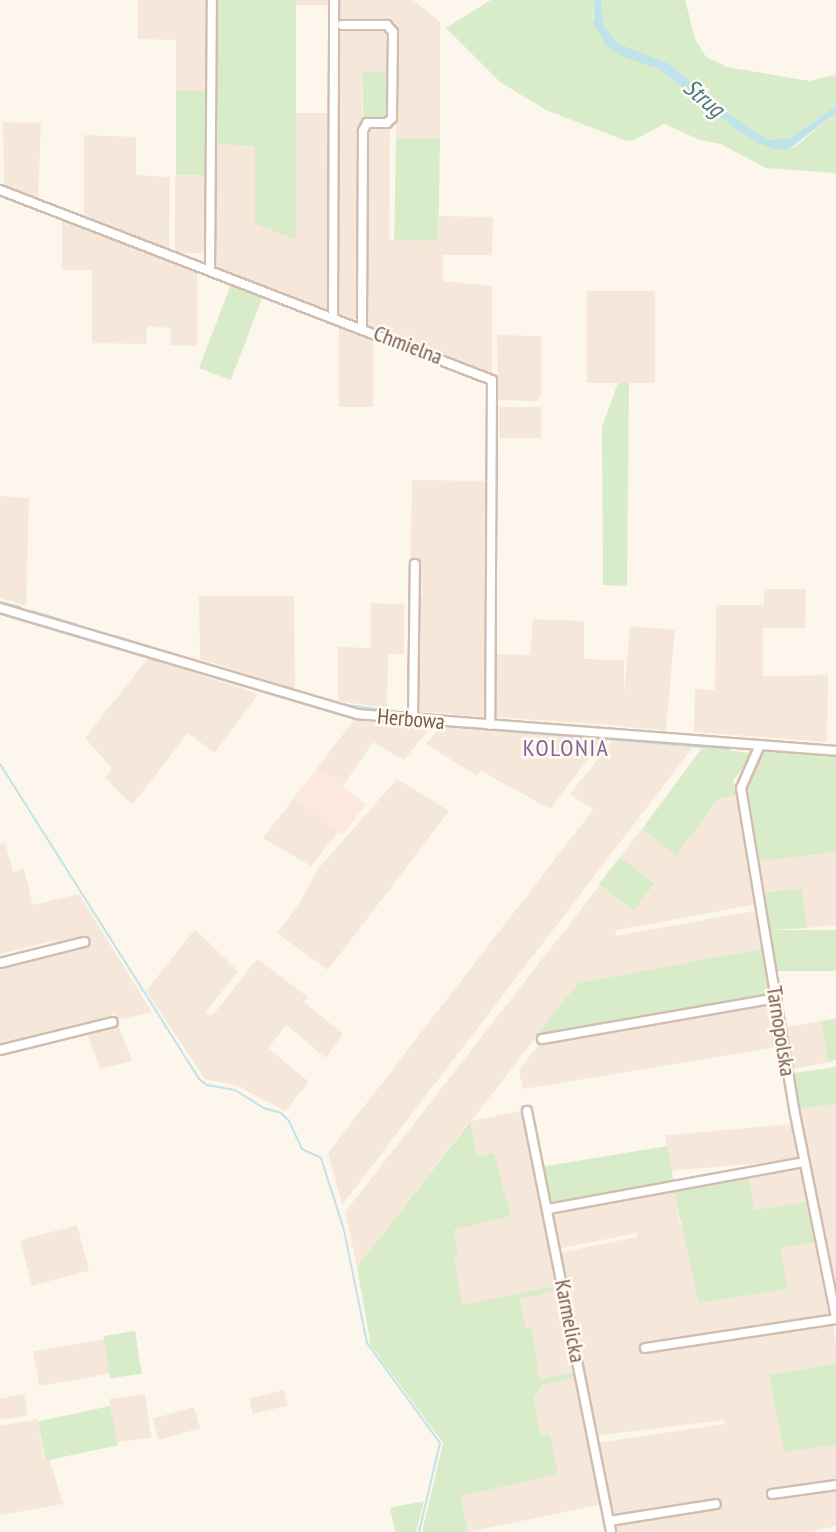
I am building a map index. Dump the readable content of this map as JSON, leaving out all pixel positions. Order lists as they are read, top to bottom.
{
  "streets": {
    "street": [
      "Chmielna",
      "Herbowa",
      "Tarnopolska",
      "Karmelicka"
    ]
  },
  "crossings": [
    ["Chmielna", "Herbowa"],
    ["Herbowa", "Tarnopolska"]
  ],
  "districts": ["KOLONIA"],
  "water": ["Strug"]
}
